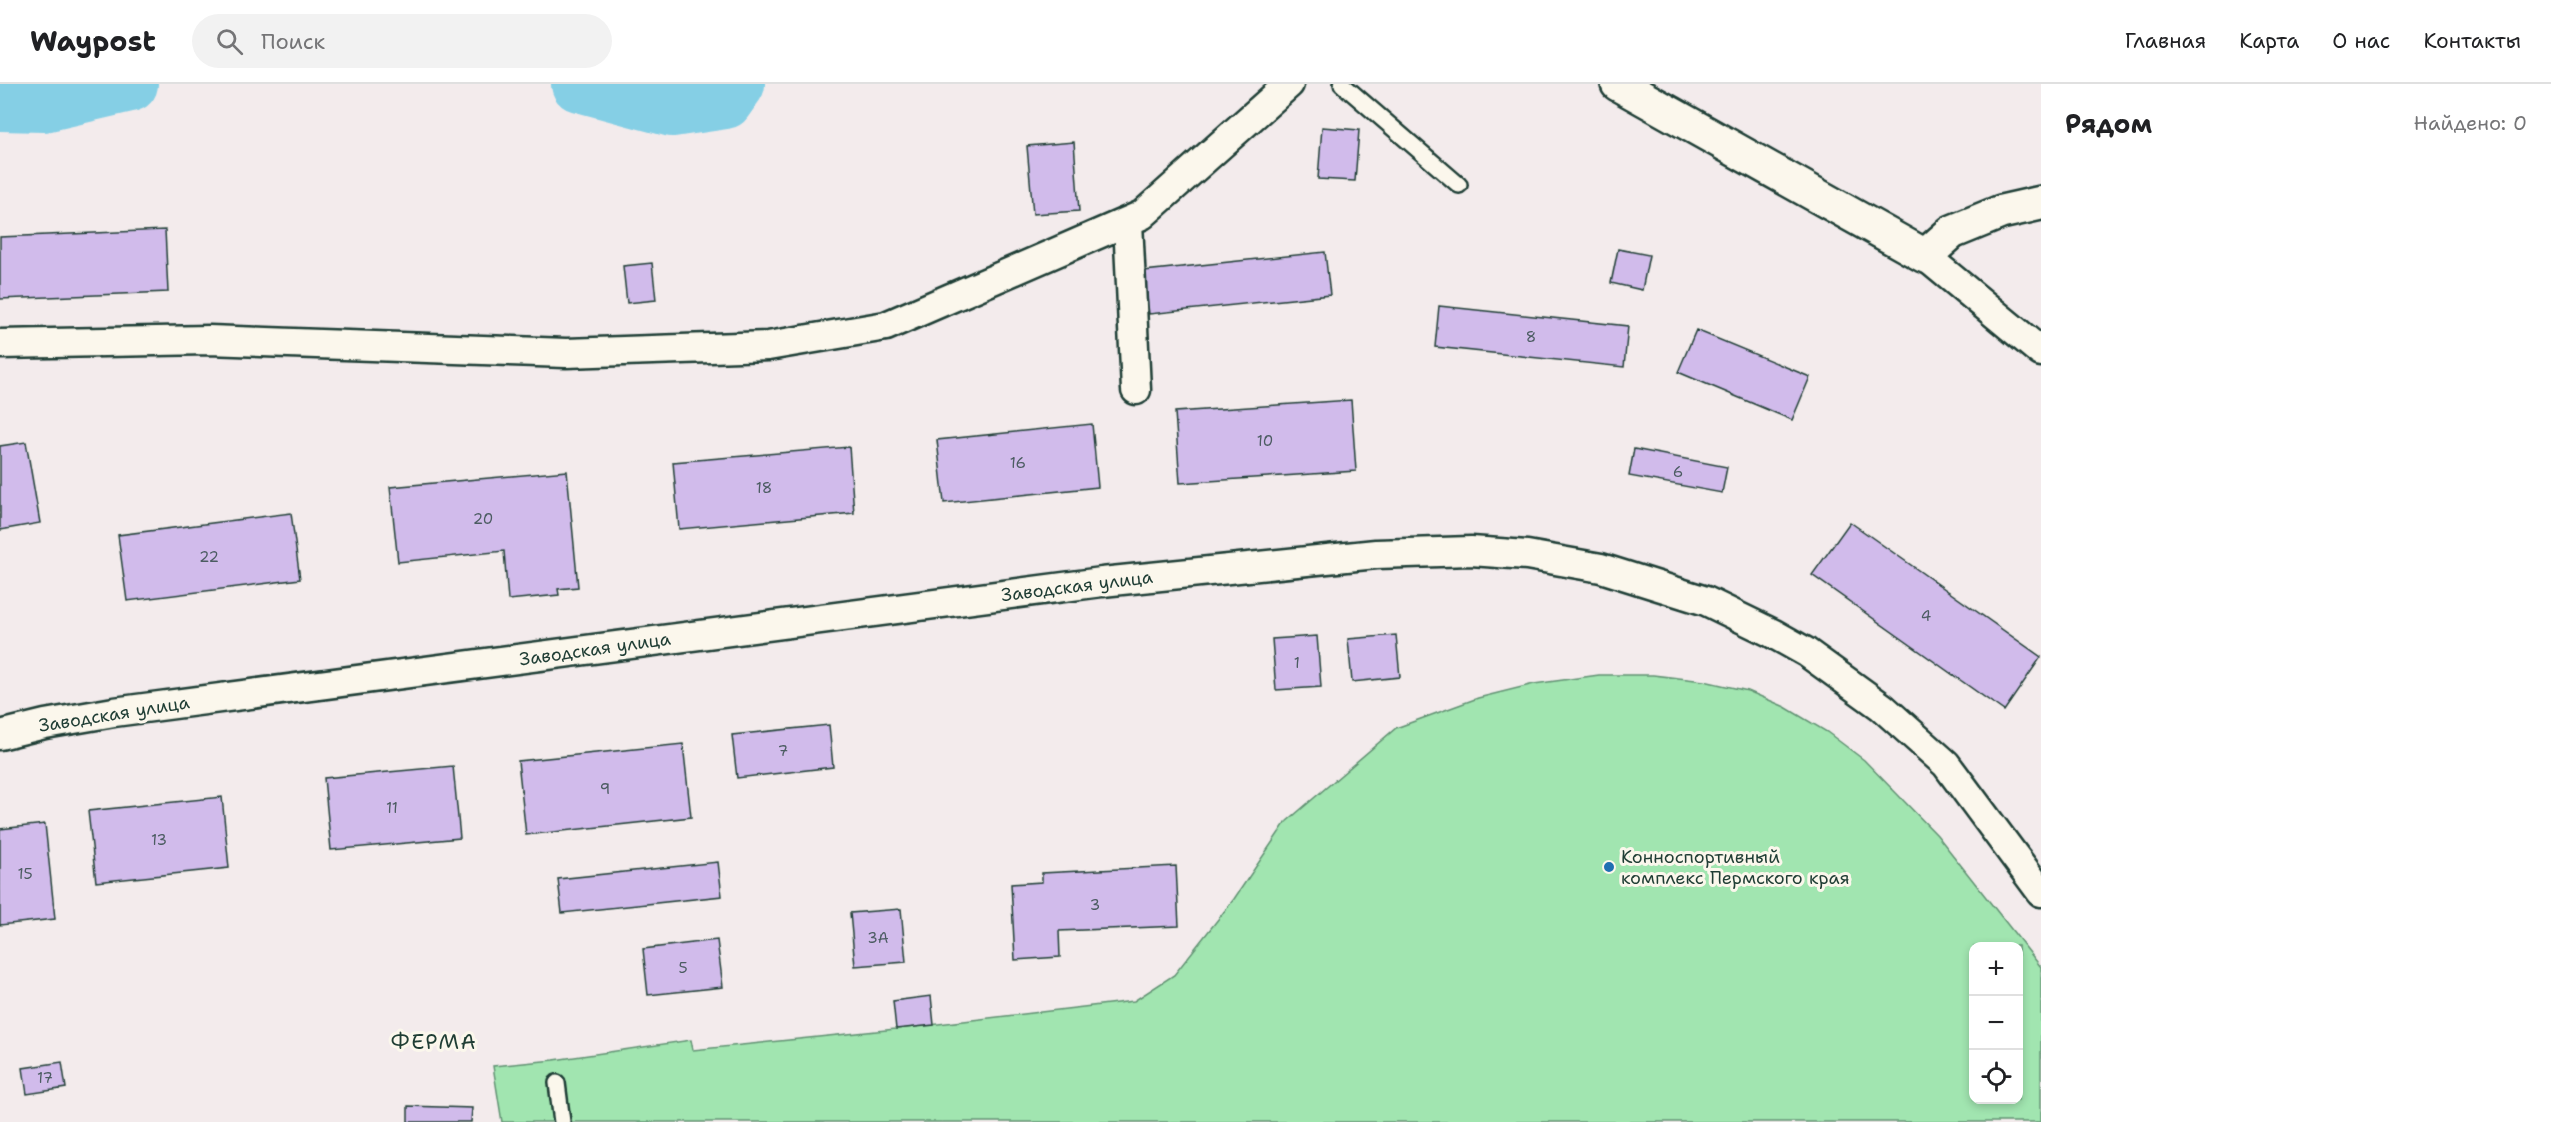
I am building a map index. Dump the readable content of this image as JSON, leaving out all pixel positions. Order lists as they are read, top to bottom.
{
  "streets": {
    "street": ["Заводская улица"]
  },
  "districts": ["ФЕРМА"],
  "places": ["Конноспортивный комплекс Пермского края"],
  "house_numbers": [
    "8",
    "10",
    "16",
    "6",
    "18",
    "20",
    "22",
    "4",
    "1",
    "7",
    "9",
    "11",
    "13",
    "15",
    "3",
    "3А",
    "5",
    "17"
  ],
  "page": {
    "header": "Waypost",
    "search": "Поиск",
    "nav": [
      "Главная",
      "Карта",
      "О нас",
      "Контакты"
    ],
    "heading": ["Рядом", "Найдено: 0"],
    "map_buttons": ["+", "−"]
  }
}
